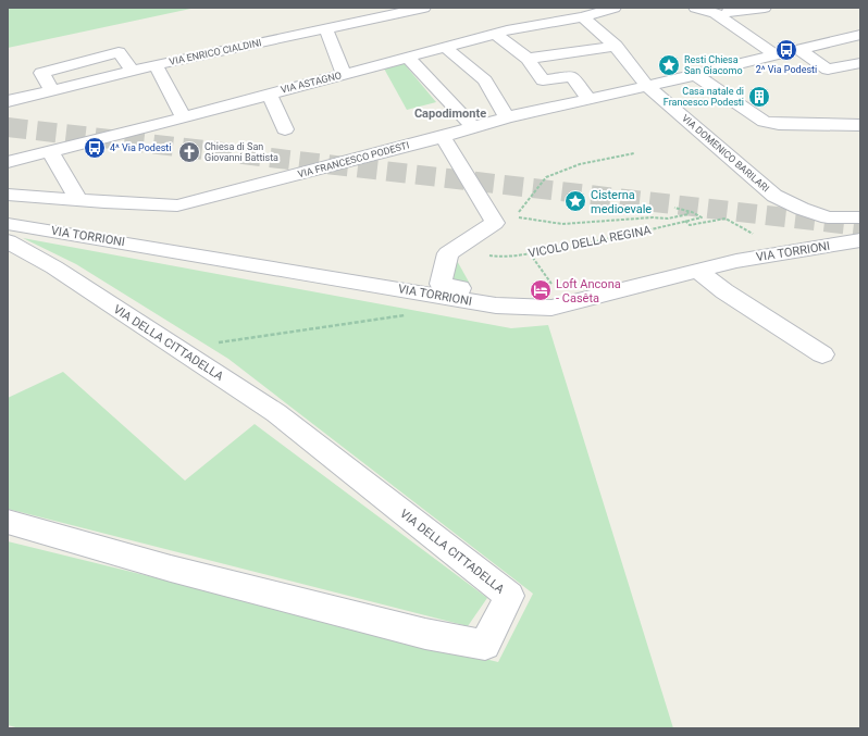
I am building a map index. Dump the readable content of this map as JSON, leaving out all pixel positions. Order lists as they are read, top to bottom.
{
  "streets": {
    "street": [
      "VIA ENRICO CIALDINI",
      "VIA ASTAGNO",
      "VIA DOMENICO BARILARI",
      "VIA FRANCESCO PODESTI",
      "VIA TORRIONI",
      "VIA DELLA CITTADELLA"
    ],
    "path": ["VICOLO DELLA REGINA"]
  },
  "crossings": [
    ["VIA ASTAGNO", "VIA DOMENICO BARILARI"],
    ["VIA DOMENICO BARILARI", "VIA FRANCESCO PODESTI"]
  ],
  "districts": ["Capodimonte"],
  "places": {
    "bus stop": ["2^ Via Podesti", "4^ Via Podesti"],
    "place": ["Resti Chiesa San Giacomo", "Cisterna medioevale"],
    "building": ["Casa natale di Francesco Podesti"],
    "church": ["Chiesa di San Giovanni Battista"],
    "hotel": ["Loft Ancona - Casêta"]
  }
}
